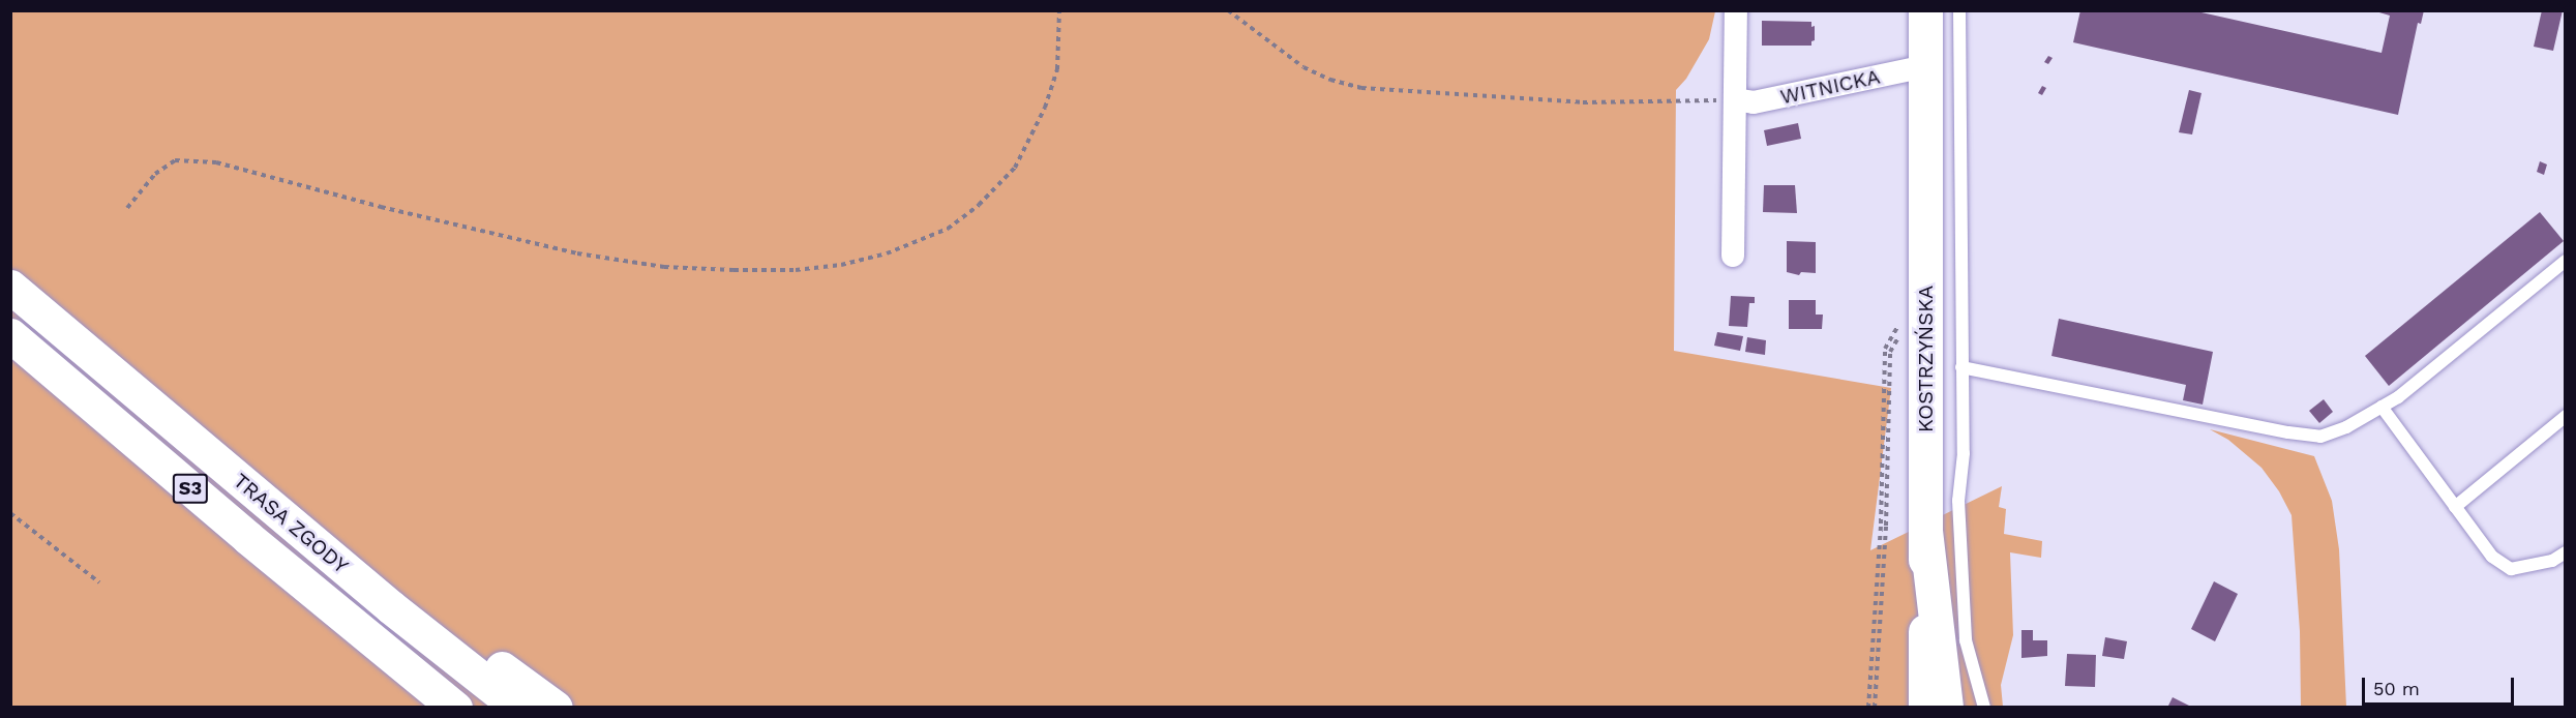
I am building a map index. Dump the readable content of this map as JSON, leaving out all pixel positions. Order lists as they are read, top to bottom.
{
  "streets": {
    "main road": ["KOSTRZYŃSKA", "S3", "TRASA ZGODY"],
    "street": ["WITNICKA"]
  },
  "crossings": [
    ["WITNICKA", "KOSTRZYŃSKA"]
  ],
  "scale_bar": "50 m"
}
